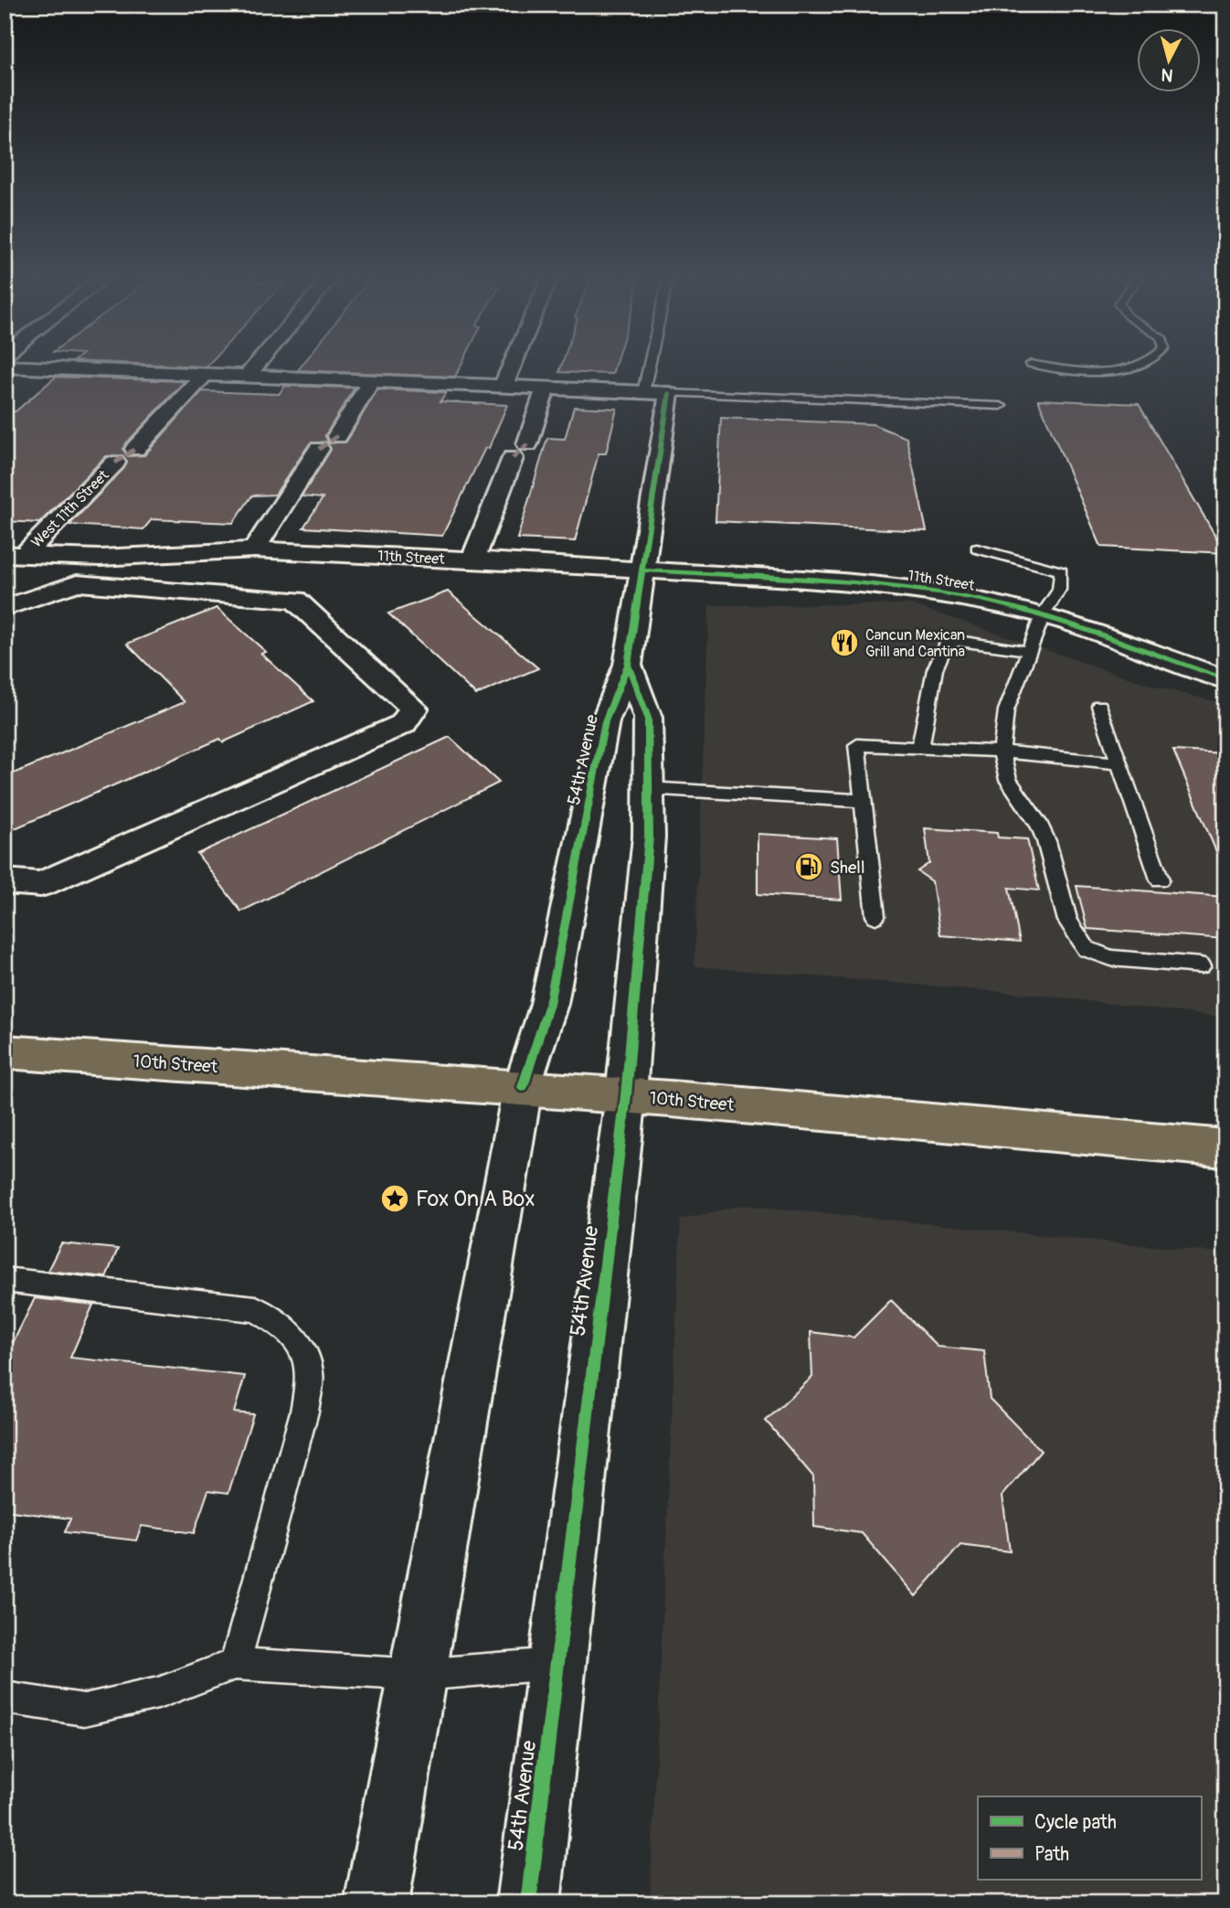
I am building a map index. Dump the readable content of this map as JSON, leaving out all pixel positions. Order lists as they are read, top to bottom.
{
  "streets": {
    "main road": ["10th Street"],
    "street": ["West 11th Street", "11th Street", "54th Avenue"]
  },
  "crossings": [
    ["West 11th Street", "11th Street"],
    ["11th Street", "54th Avenue"],
    ["54th Avenue", "10th Street"]
  ],
  "places": {
    "restaurant": ["Cancun Mexican Grill and Cantina"],
    "fuel station": ["Shell"],
    "place": ["Fox On A Box"]
  },
  "legend": ["Cycle path", "Path"],
  "north": "bottom"
}
